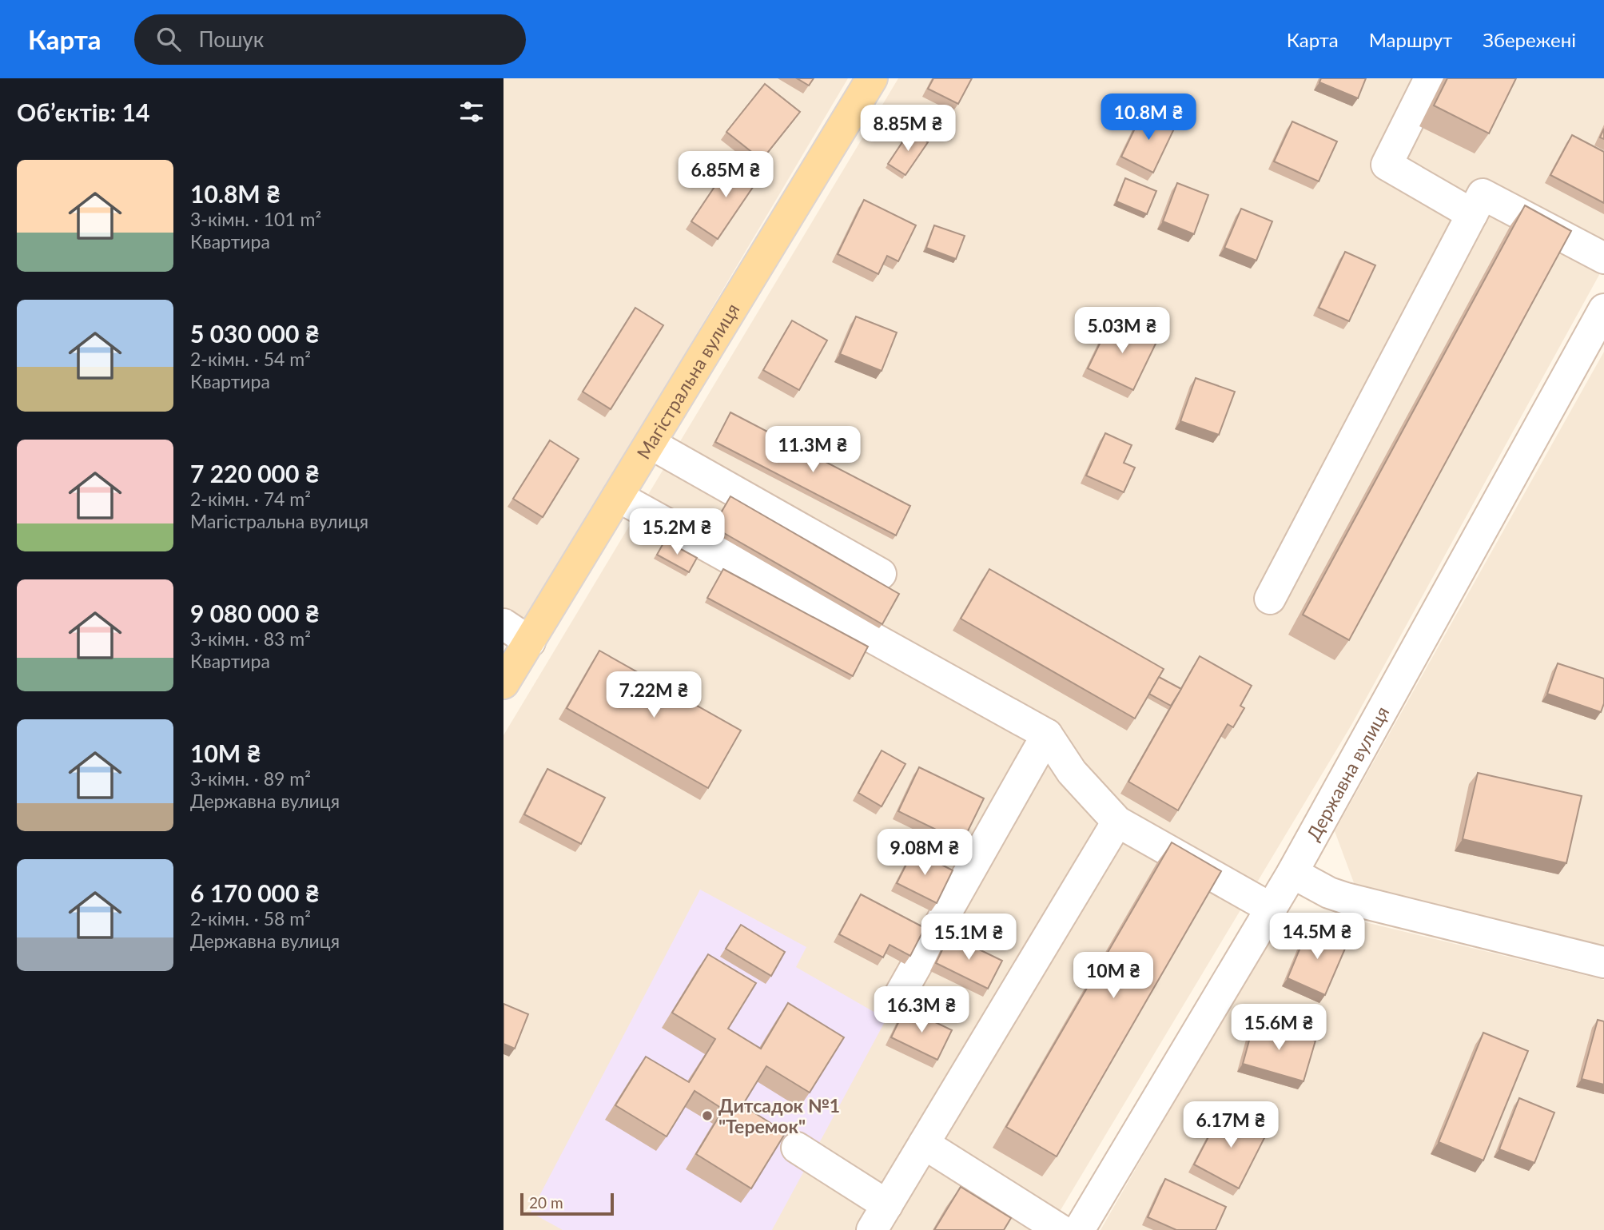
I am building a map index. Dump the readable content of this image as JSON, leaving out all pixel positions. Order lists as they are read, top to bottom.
{
  "streets": {
    "main road": ["Магістральна вулиця"],
    "street": ["Державна вулиця"]
  },
  "places": ["Дитсадок №1 \"Теремок\""],
  "scale_bar": "20 m",
  "page": {
    "header": "Карта",
    "search": "Пошук",
    "nav": ["Карта", "Маршрут", "Збережені"],
    "heading": "Об’єктів: 14",
    "price": [
      "10.8M ₴",
      "8.85M ₴",
      "6.85M ₴",
      "5.03M ₴",
      "11.3M ₴",
      "15.2M ₴",
      "7.22M ₴",
      "9.08M ₴",
      "14.5M ₴",
      "15.1M ₴",
      "10M ₴",
      "16.3M ₴",
      "15.6M ₴",
      "6.17M ₴"
    ],
    "list": [
      {
        "name": "10.8M ₴",
        "note": "3-кімн. · 101 m² · Квартира"
      },
      {
        "name": "5 030 000 ₴",
        "note": "2-кімн. · 54 m² · Квартира"
      },
      {
        "name": "7 220 000 ₴",
        "note": "2-кімн. · 74 m² · Магістральна вулиця"
      },
      {
        "name": "9 080 000 ₴",
        "note": "3-кімн. · 83 m² · Квартира"
      },
      {
        "name": "10M ₴",
        "note": "3-кімн. · 89 m² · Державна вулиця"
      },
      {
        "name": "6 170 000 ₴",
        "note": "2-кімн. · 58 m² · Державна вулиця"
      }
    ],
    "scale": "20 m"
  }
}
